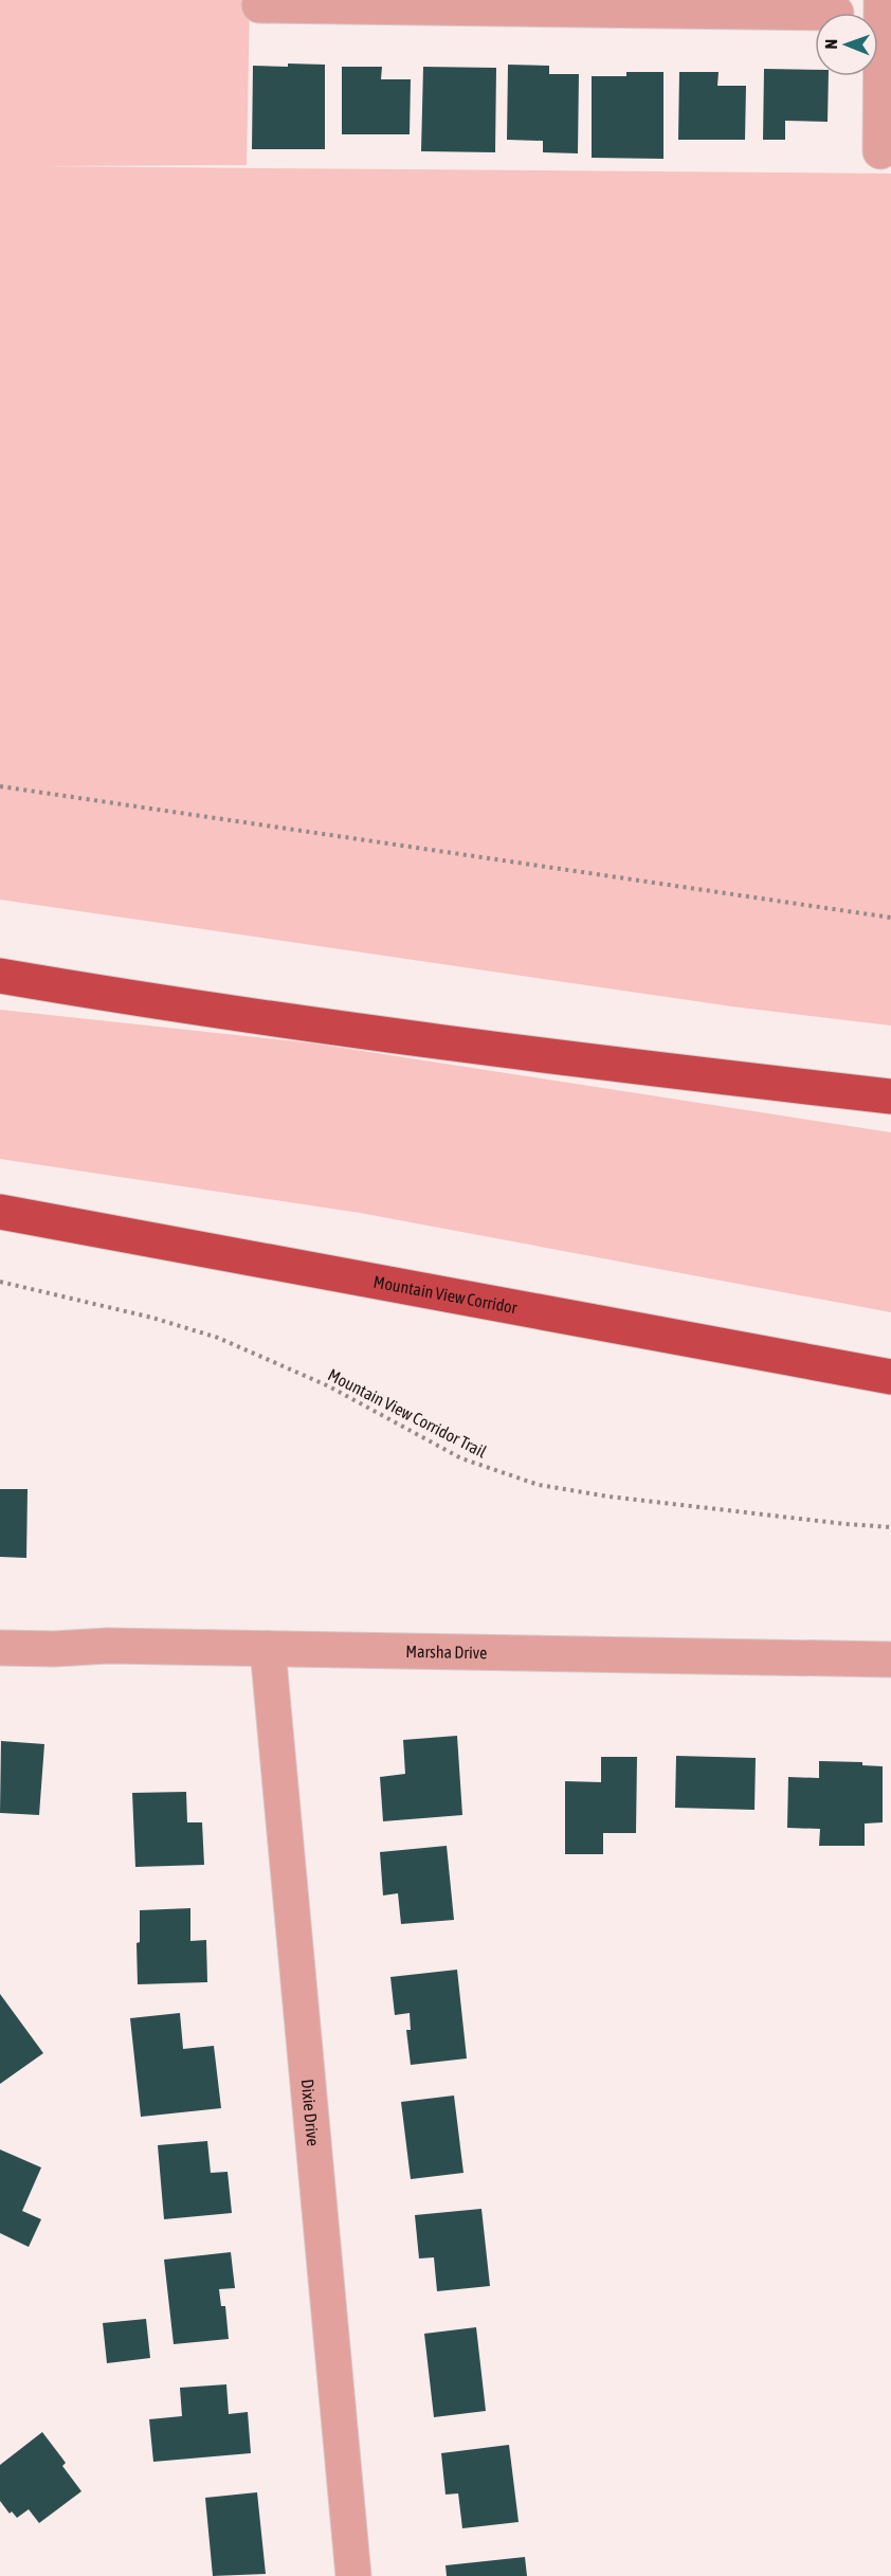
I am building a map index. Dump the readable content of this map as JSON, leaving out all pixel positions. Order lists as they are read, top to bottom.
{
  "streets": {
    "highway": ["Mountain View Corridor"],
    "street": ["Marsha Drive", "Dixie Drive"],
    "path": ["Mountain View Corridor Trail"]
  },
  "crossings": [
    ["Marsha Drive", "Dixie Drive"]
  ],
  "north": "left"
}
